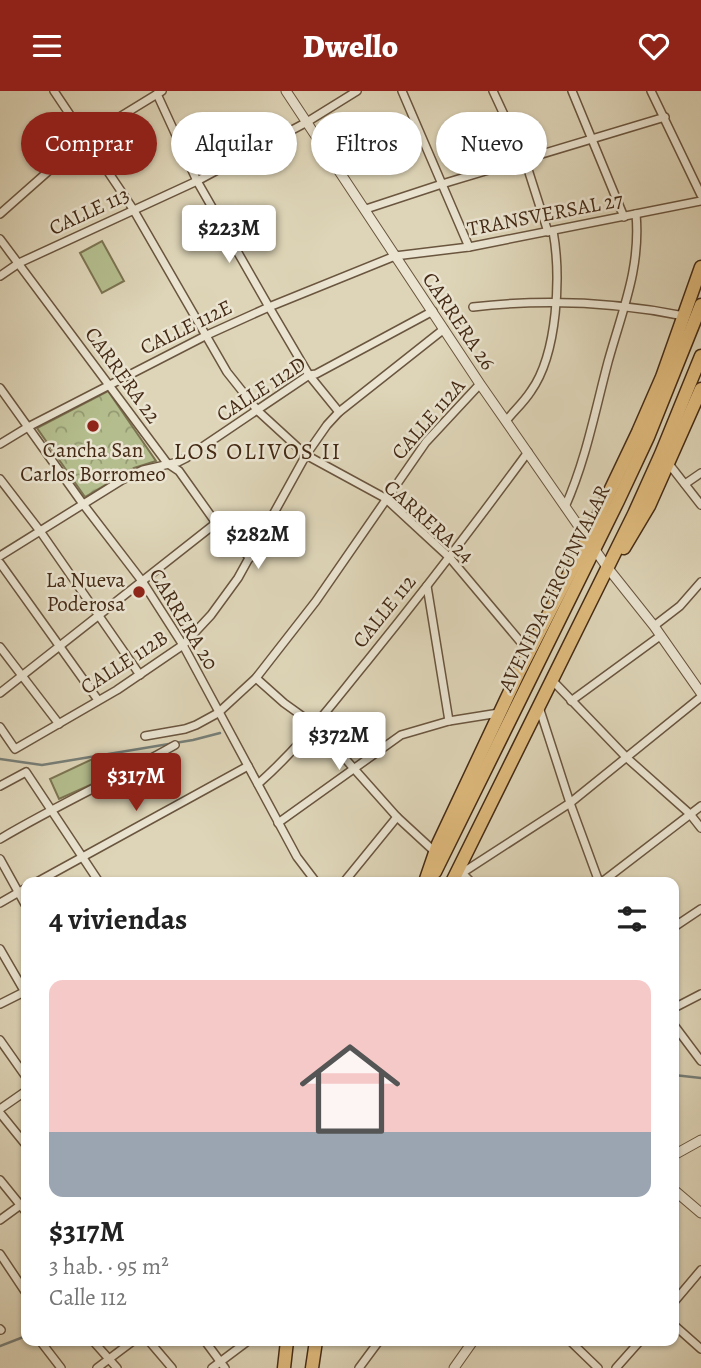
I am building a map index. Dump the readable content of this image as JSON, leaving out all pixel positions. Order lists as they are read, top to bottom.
{
  "streets": {
    "highway": ["AVENIDA CIRCUNVALAR"],
    "street": [
      "CALLE 113",
      "TRANSVERSAL 27",
      "CARRERA 26",
      "CALLE 112E",
      "CARRERA 22",
      "CALLE 112D",
      "CALLE 112A",
      "CARRERA 24",
      "CALLE 112",
      "CARRERA 20",
      "CALLE 112B"
    ]
  },
  "crossings": [
    ["CALLE 113", "CARRERA 26"],
    ["CALLE 113", "CARRERA 22"],
    ["CALLE 113", "CARRERA 24"],
    ["TRANSVERSAL 27", "CARRERA 26"],
    ["TRANSVERSAL 27", "CALLE 112E"],
    ["CARRERA 26", "CALLE 112E"],
    ["CARRERA 26", "CALLE 112D"],
    ["CARRERA 26", "CALLE 112A"],
    ["CARRERA 26", "AVENIDA CIRCUNVALAR"],
    ["CARRERA 26", "CALLE 112"],
    ["CARRERA 26", "CALLE 112B"],
    ["CALLE 112E", "CARRERA 22"],
    ["CALLE 112E", "CARRERA 24"],
    ["CALLE 112E", "CARRERA 20"],
    ["CARRERA 22", "CALLE 112D"],
    ["CARRERA 22", "CALLE 112B"],
    ["CALLE 112D", "CARRERA 24"],
    ["CALLE 112D", "CARRERA 20"],
    ["CALLE 112A", "CARRERA 24"],
    ["CALLE 112A", "CARRERA 20"],
    ["CARRERA 24", "CALLE 112"],
    ["CARRERA 24", "CALLE 112B"],
    ["CALLE 112", "CARRERA 20"],
    ["CARRERA 20", "CALLE 112B"]
  ],
  "districts": ["LOS OLIVOS II"],
  "places": ["Cancha San Carlos Borromeo", "La Nueva Poderosa"],
  "page": {
    "header": "Dwello",
    "chip": [
      "Comprar",
      "Alquilar",
      "Filtros",
      "Nuevo"
    ],
    "price": [
      "$223M",
      "$282M",
      "$372M",
      "$317M"
    ],
    "heading": "4 viviendas",
    "list": [
      {
        "name": "$317M",
        "note": "3 hab. · 95 m² · Calle 112"
      }
    ]
  }
}
